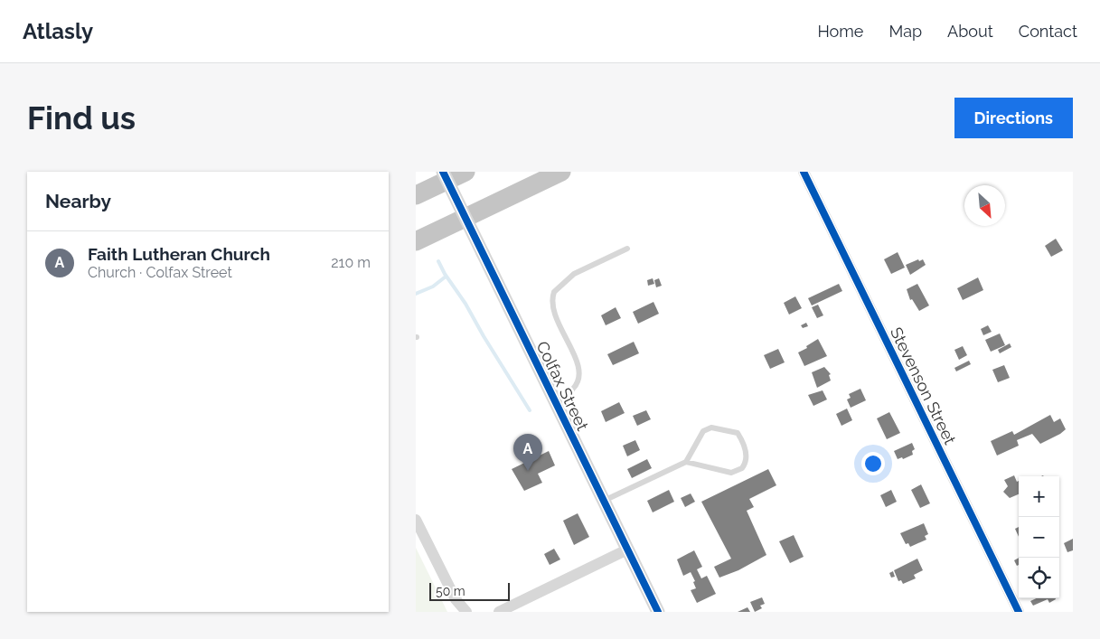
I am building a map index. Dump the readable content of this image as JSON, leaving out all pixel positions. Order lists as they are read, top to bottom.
{
  "streets": {
    "street": ["Colfax Street", "Stevenson Street"]
  },
  "scale_bar": "50 m",
  "north": "bottom right",
  "page": {
    "header": "Atlasly",
    "nav": [
      "Home",
      "Map",
      "About",
      "Contact"
    ],
    "buttons": "Directions",
    "title": "Find us",
    "heading": "Nearby",
    "list": [
      {
        "mark": "A",
        "name": "Faith Lutheran Church",
        "note": "Church · Colfax Street",
        "value": "210 m"
      }
    ],
    "pins": "A",
    "map_buttons": ["+", "−"],
    "scale": "50 m"
  }
}
